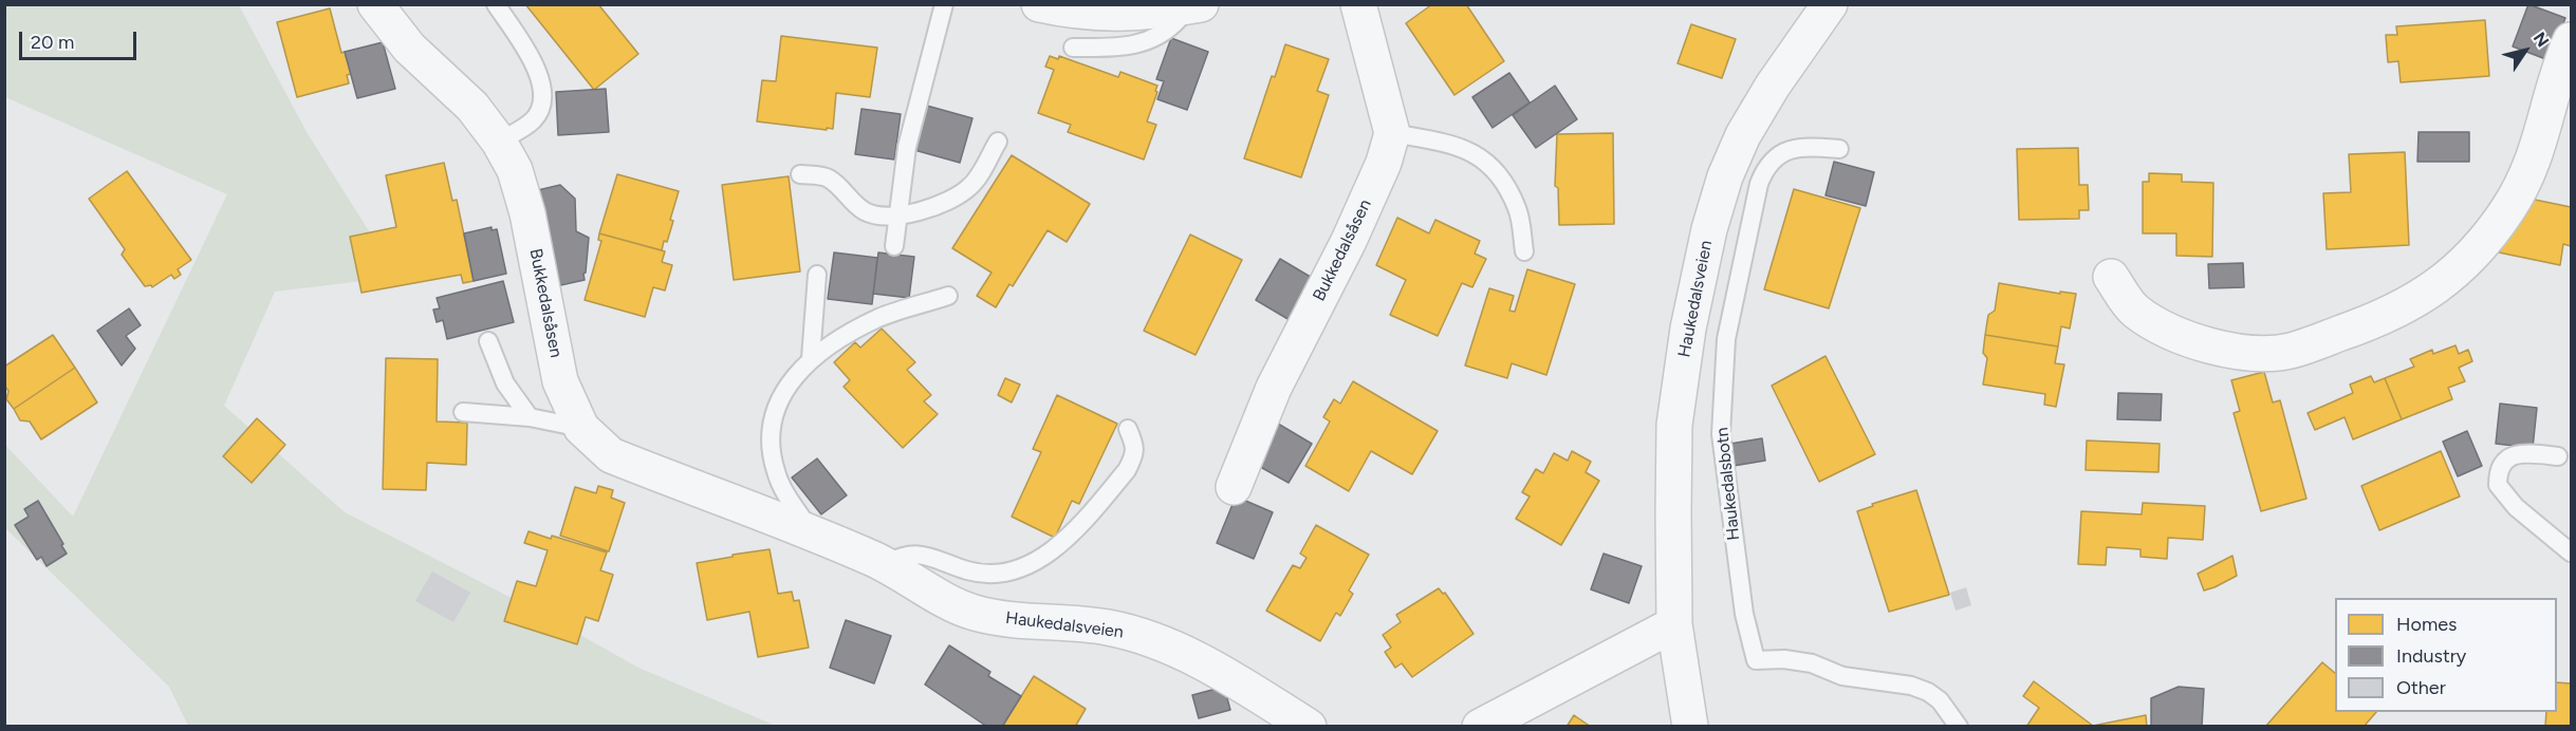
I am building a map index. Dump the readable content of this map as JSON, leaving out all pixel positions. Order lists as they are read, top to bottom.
{
  "streets": {
    "street": ["Bukkedalsåsen", "Haukedalsveien"],
    "lane": ["Haukedalsbotn"]
  },
  "crossings": [
    ["Bukkedalsåsen", "Haukedalsveien"]
  ],
  "legend": ["Homes", "Industry", "Other"],
  "scale_bar": "20 m",
  "north": "top right"
}
